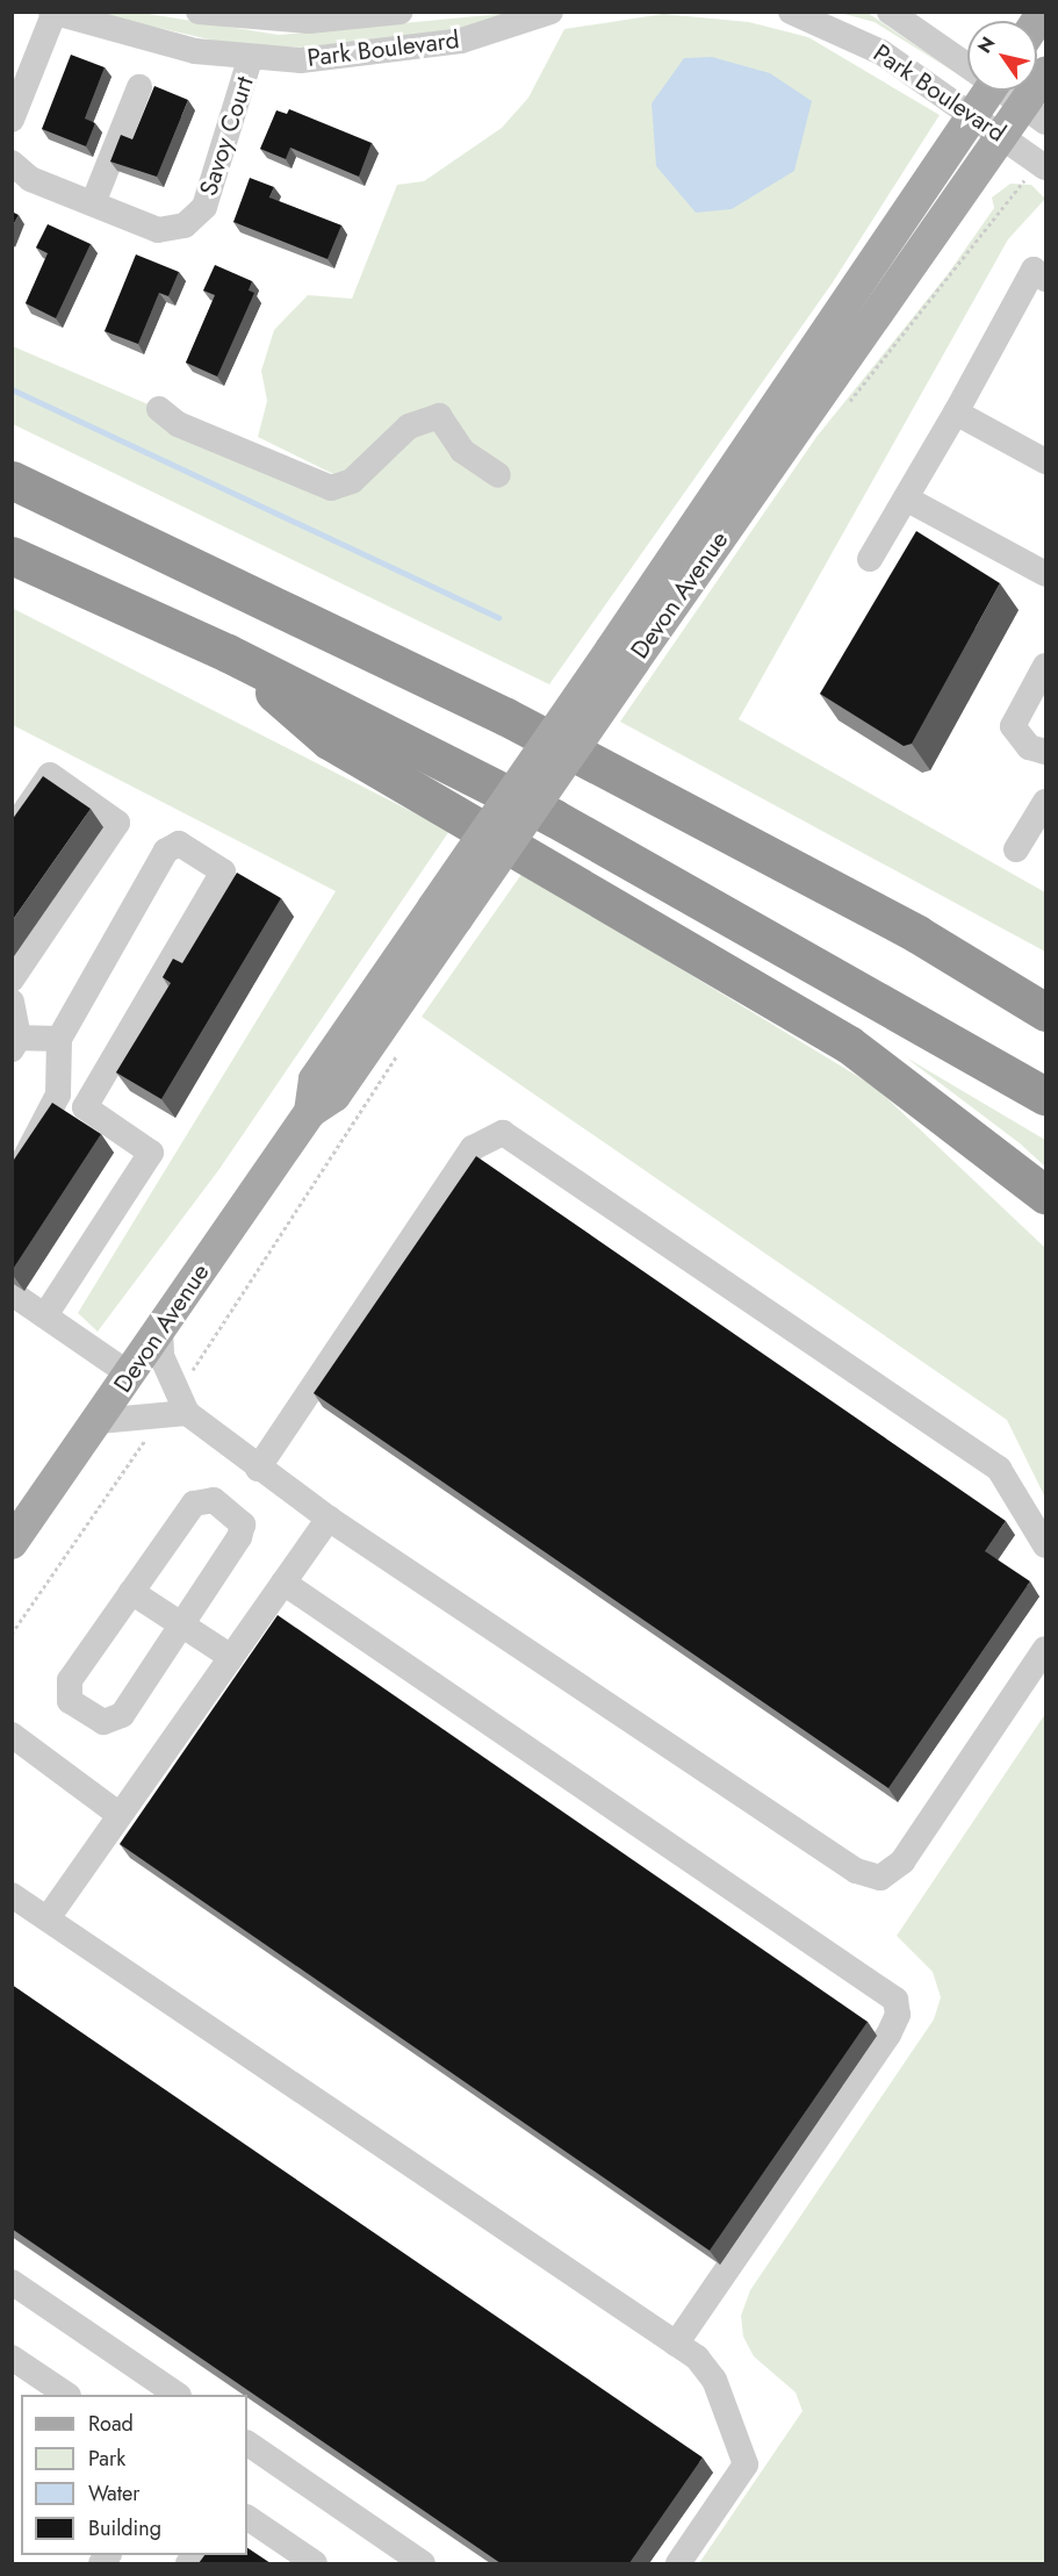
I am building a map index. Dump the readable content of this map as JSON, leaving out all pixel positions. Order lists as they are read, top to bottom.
{
  "streets": {
    "main road": ["Devon Avenue"],
    "street": ["Park Boulevard", "Savoy Court"]
  },
  "crossings": [
    ["Park Boulevard", "Savoy Court"],
    ["Park Boulevard", "Devon Avenue"]
  ],
  "legend": [
    "Road",
    "Park",
    "Water",
    "Building"
  ],
  "north": "top left"
}
